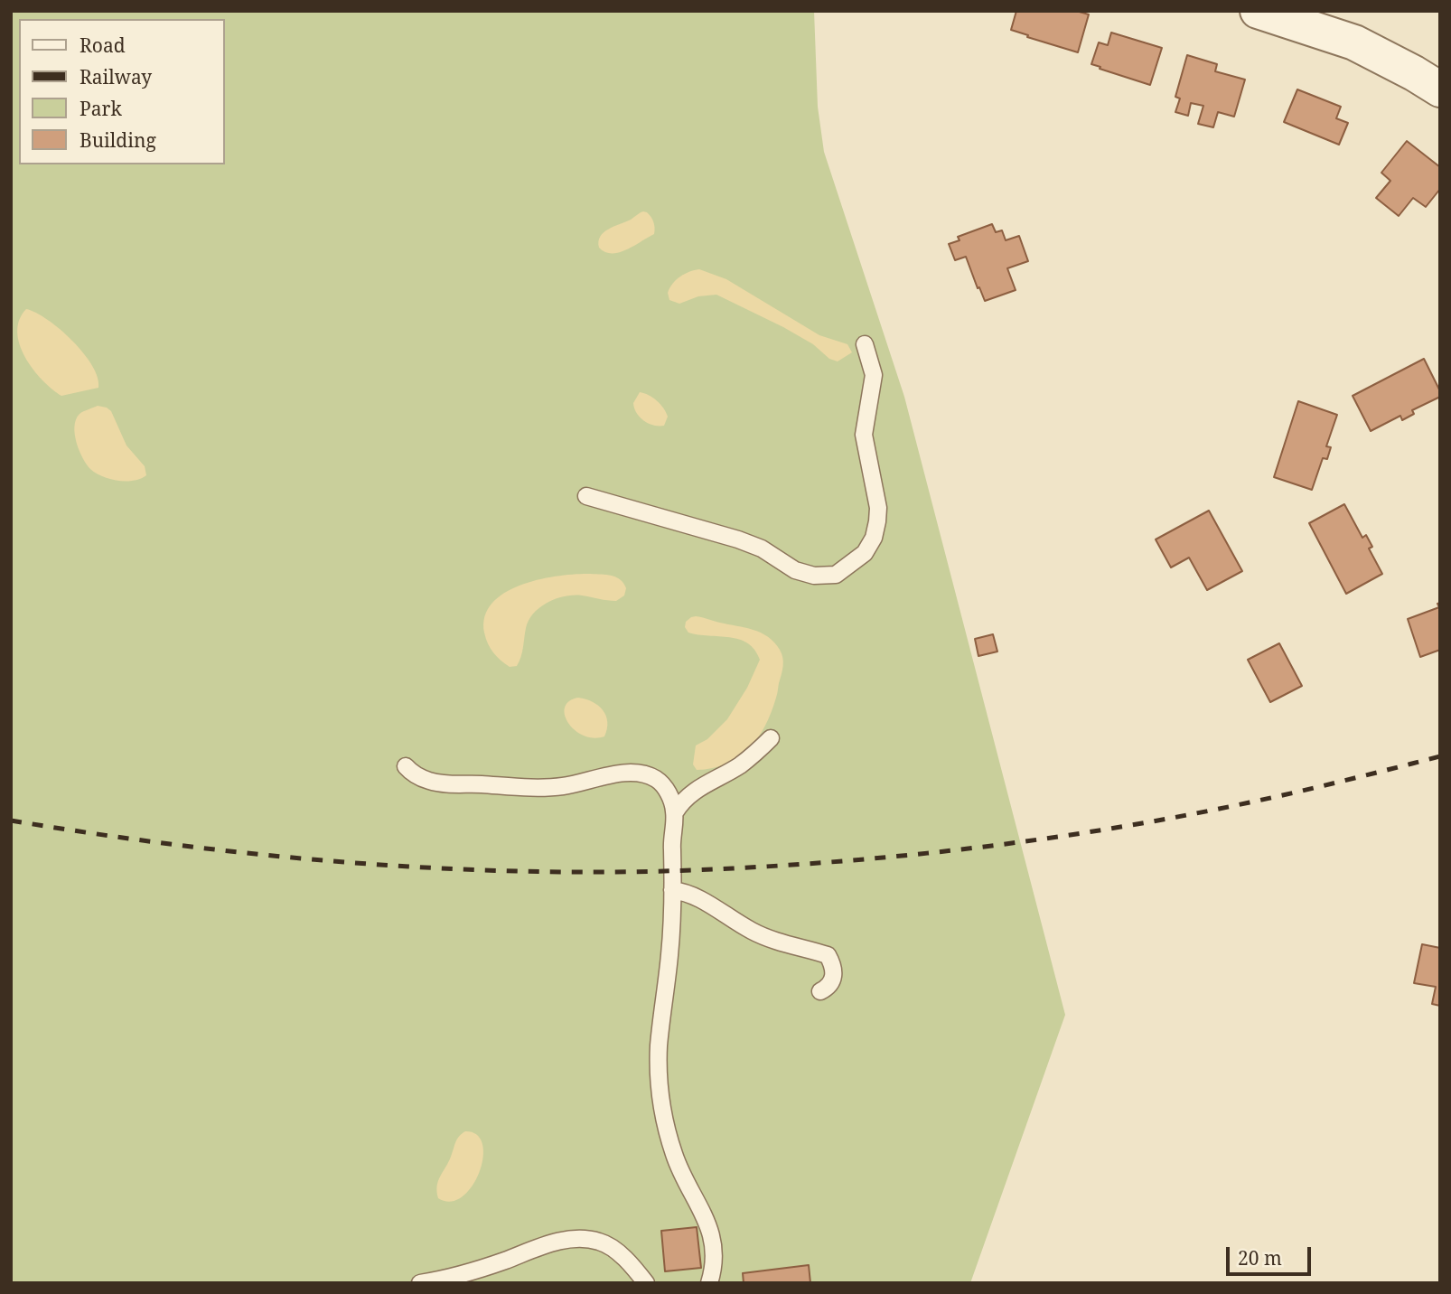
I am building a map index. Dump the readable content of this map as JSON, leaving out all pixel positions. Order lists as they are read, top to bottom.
{
  "legend": [
    "Road",
    "Railway",
    "Park",
    "Building"
  ],
  "scale_bar": "20 m"
}
